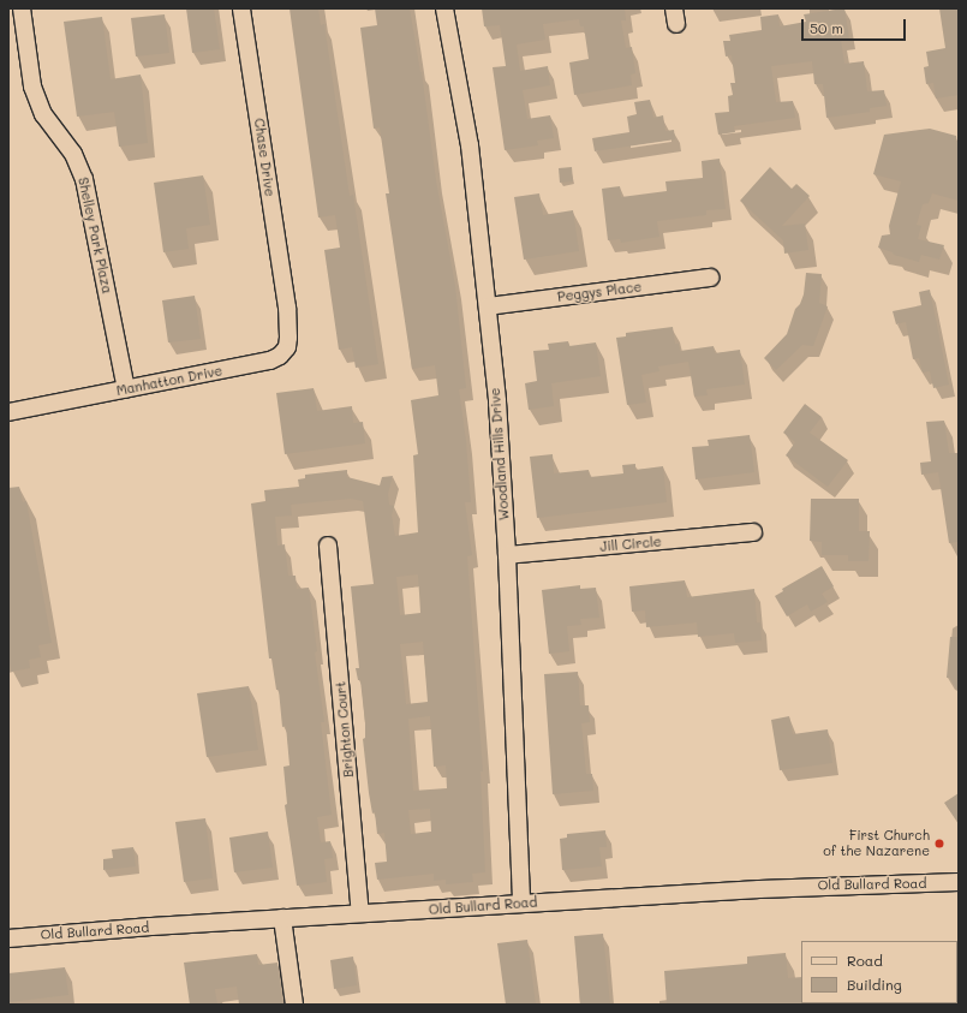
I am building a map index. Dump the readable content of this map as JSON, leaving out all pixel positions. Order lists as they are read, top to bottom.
{
  "streets": {
    "street": [
      "Chase Drive",
      "Shelley Park Plaza",
      "Peggys Place",
      "Manhatton Drive",
      "Woodland Hills Drive",
      "Jill Circle",
      "Brighton Court",
      "Old Bullard Road"
    ]
  },
  "crossings": [
    ["Chase Drive", "Manhatton Drive"],
    ["Shelley Park Plaza", "Manhatton Drive"],
    ["Peggys Place", "Woodland Hills Drive"],
    ["Woodland Hills Drive", "Jill Circle"],
    ["Woodland Hills Drive", "Old Bullard Road"],
    ["Brighton Court", "Old Bullard Road"]
  ],
  "places": ["First Church of the Nazarene"],
  "legend": ["Road", "Building"],
  "scale_bar": "50 m"
}
